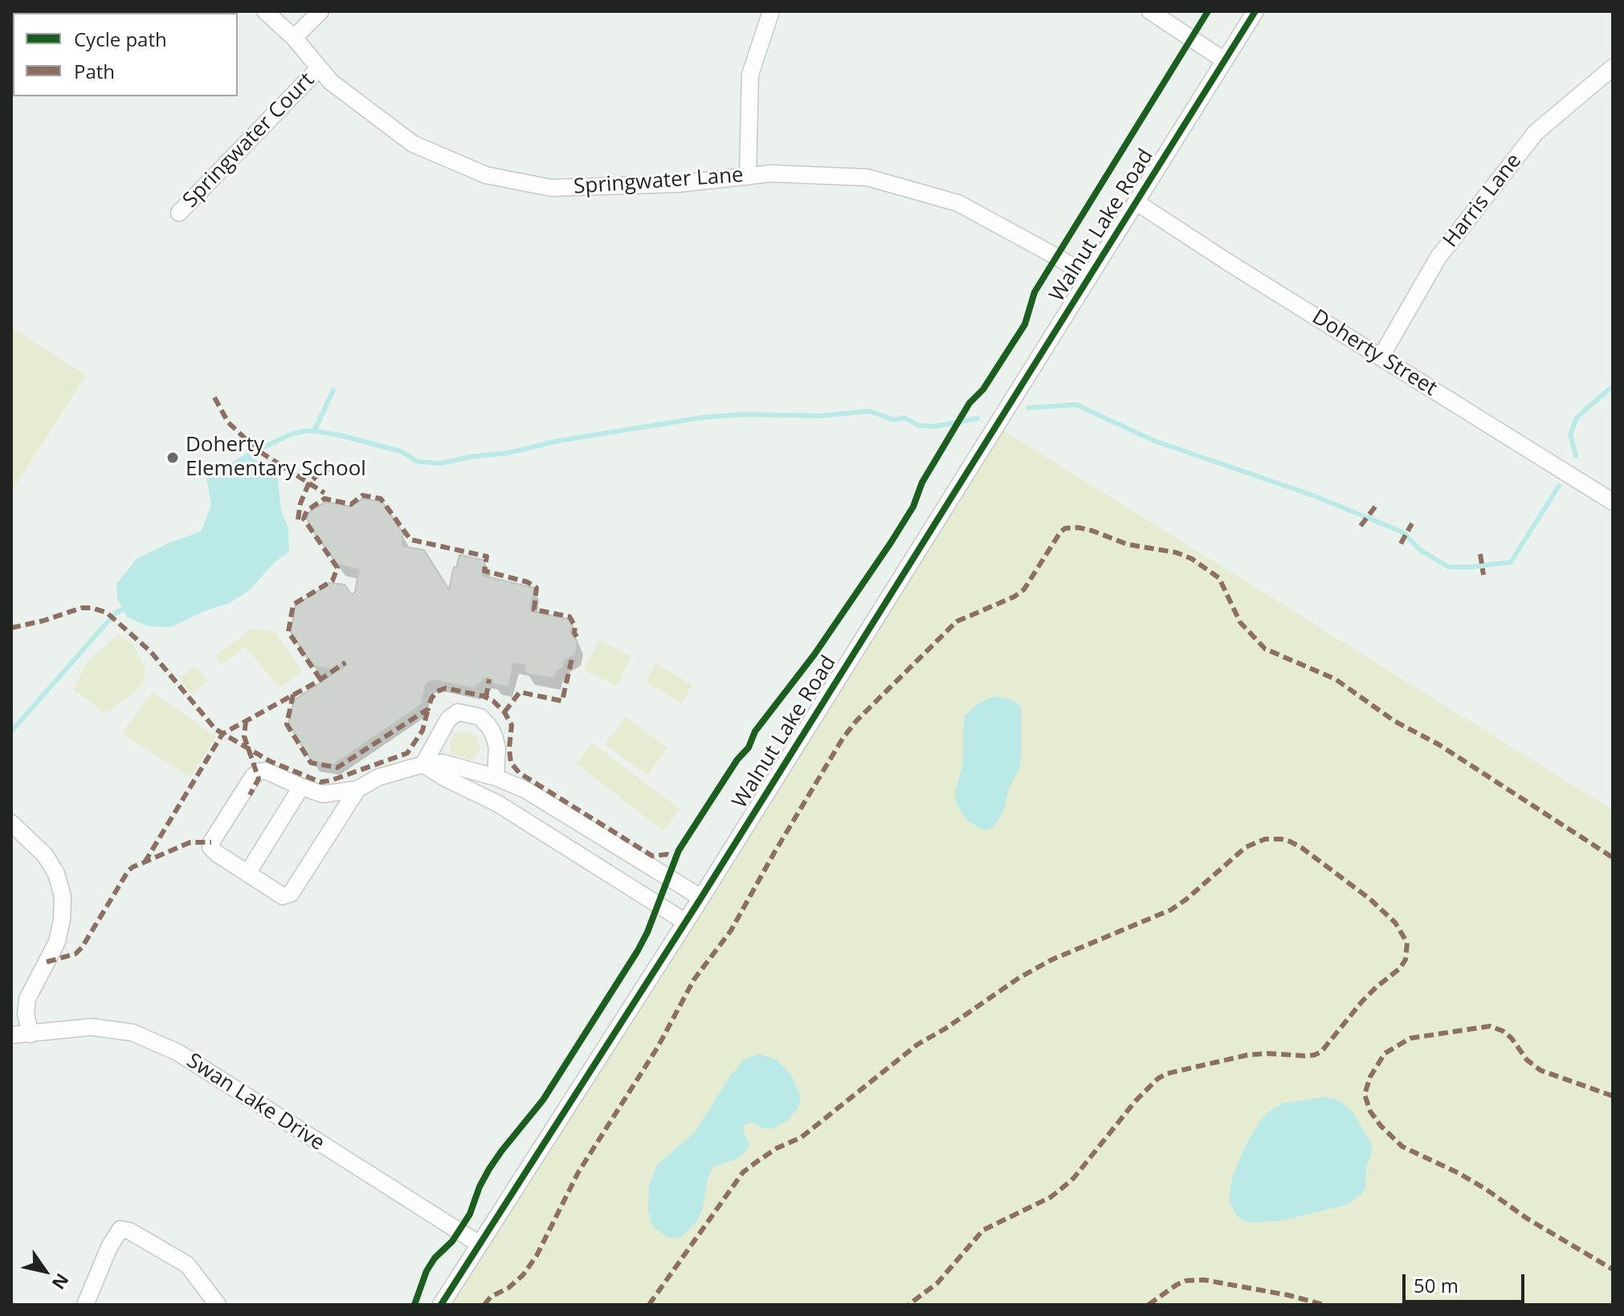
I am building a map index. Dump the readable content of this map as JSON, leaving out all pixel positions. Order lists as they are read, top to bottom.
{
  "streets": {
    "street": [
      "Springwater Court",
      "Springwater Lane",
      "Harris Lane",
      "Walnut Lake Road",
      "Doherty Street",
      "Swan Lake Drive"
    ]
  },
  "crossings": [
    ["Springwater Court", "Springwater Lane"],
    ["Springwater Lane", "Walnut Lake Road"],
    ["Harris Lane", "Doherty Street"],
    ["Walnut Lake Road", "Doherty Street"],
    ["Walnut Lake Road", "Swan Lake Drive"]
  ],
  "places": ["Doherty Elementary School"],
  "legend": ["Cycle path", "Path"],
  "scale_bar": "50 m",
  "north": "bottom right"
}
